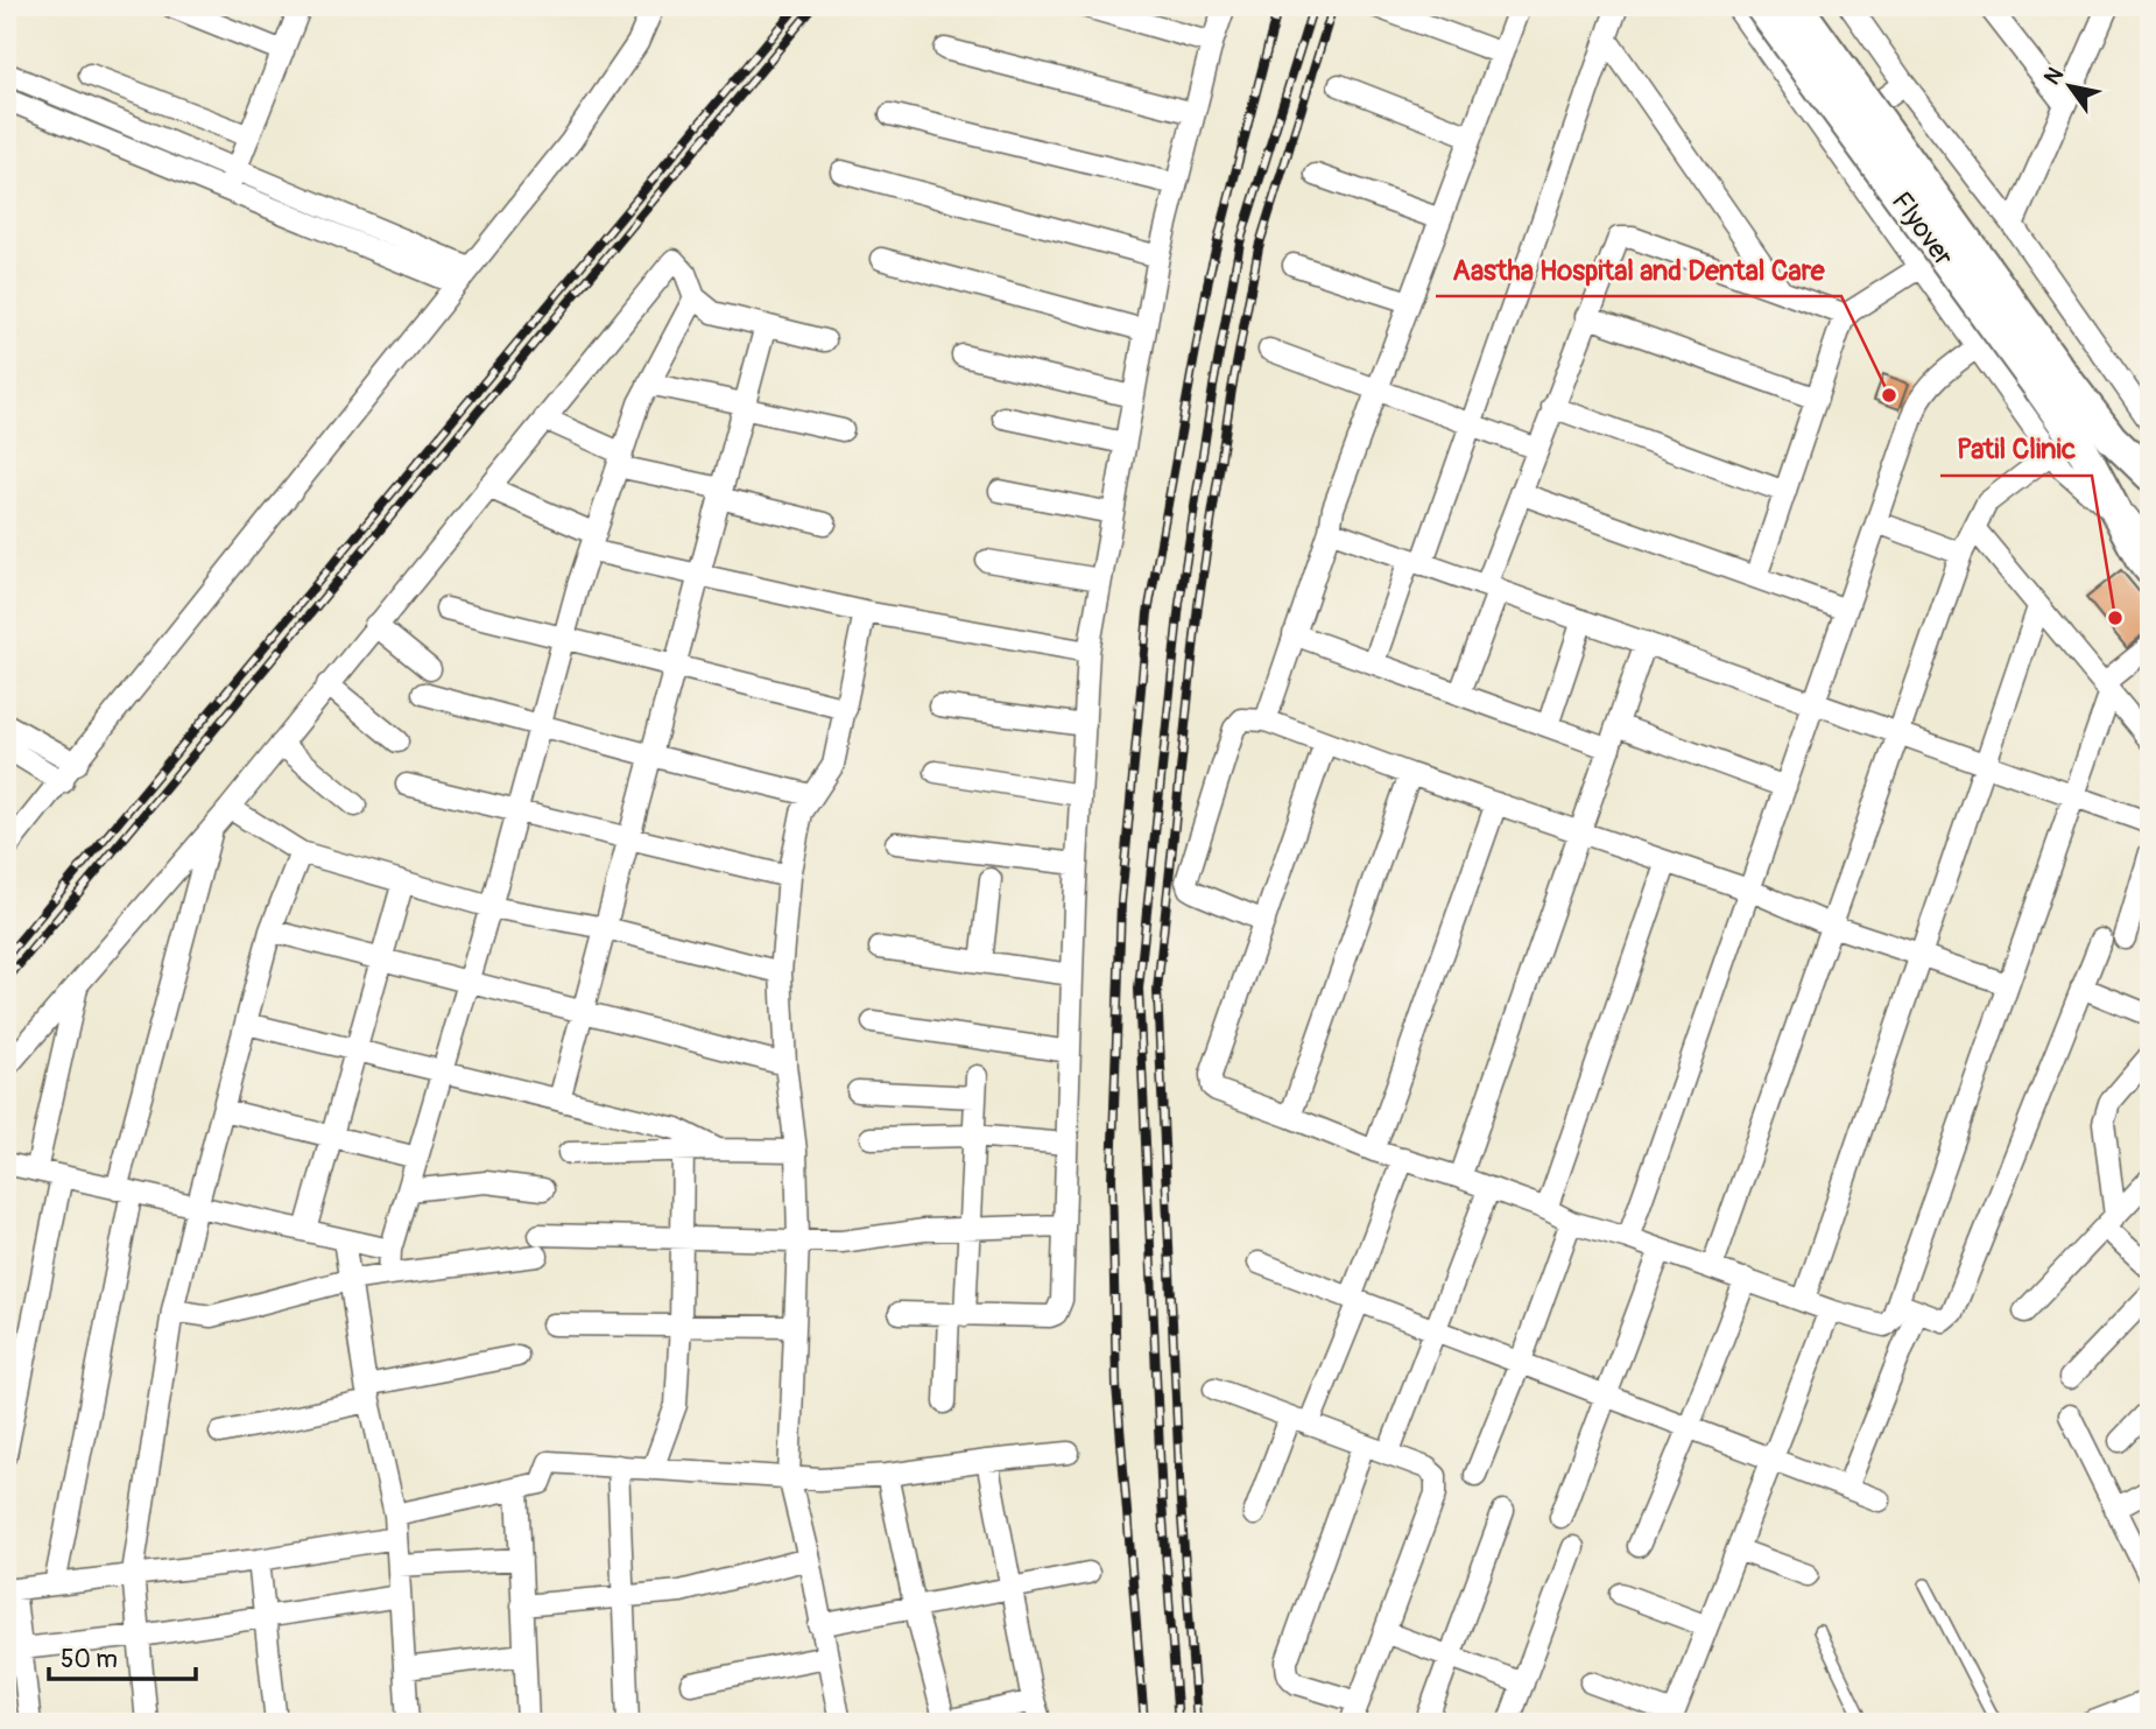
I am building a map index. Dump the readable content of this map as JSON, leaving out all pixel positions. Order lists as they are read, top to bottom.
{
  "streets": {
    "main road": ["Flyover"]
  },
  "places": ["Aastha Hospital and Dental Care", "Patil Clinic"],
  "scale_bar": "50 m",
  "north": "top left"
}
